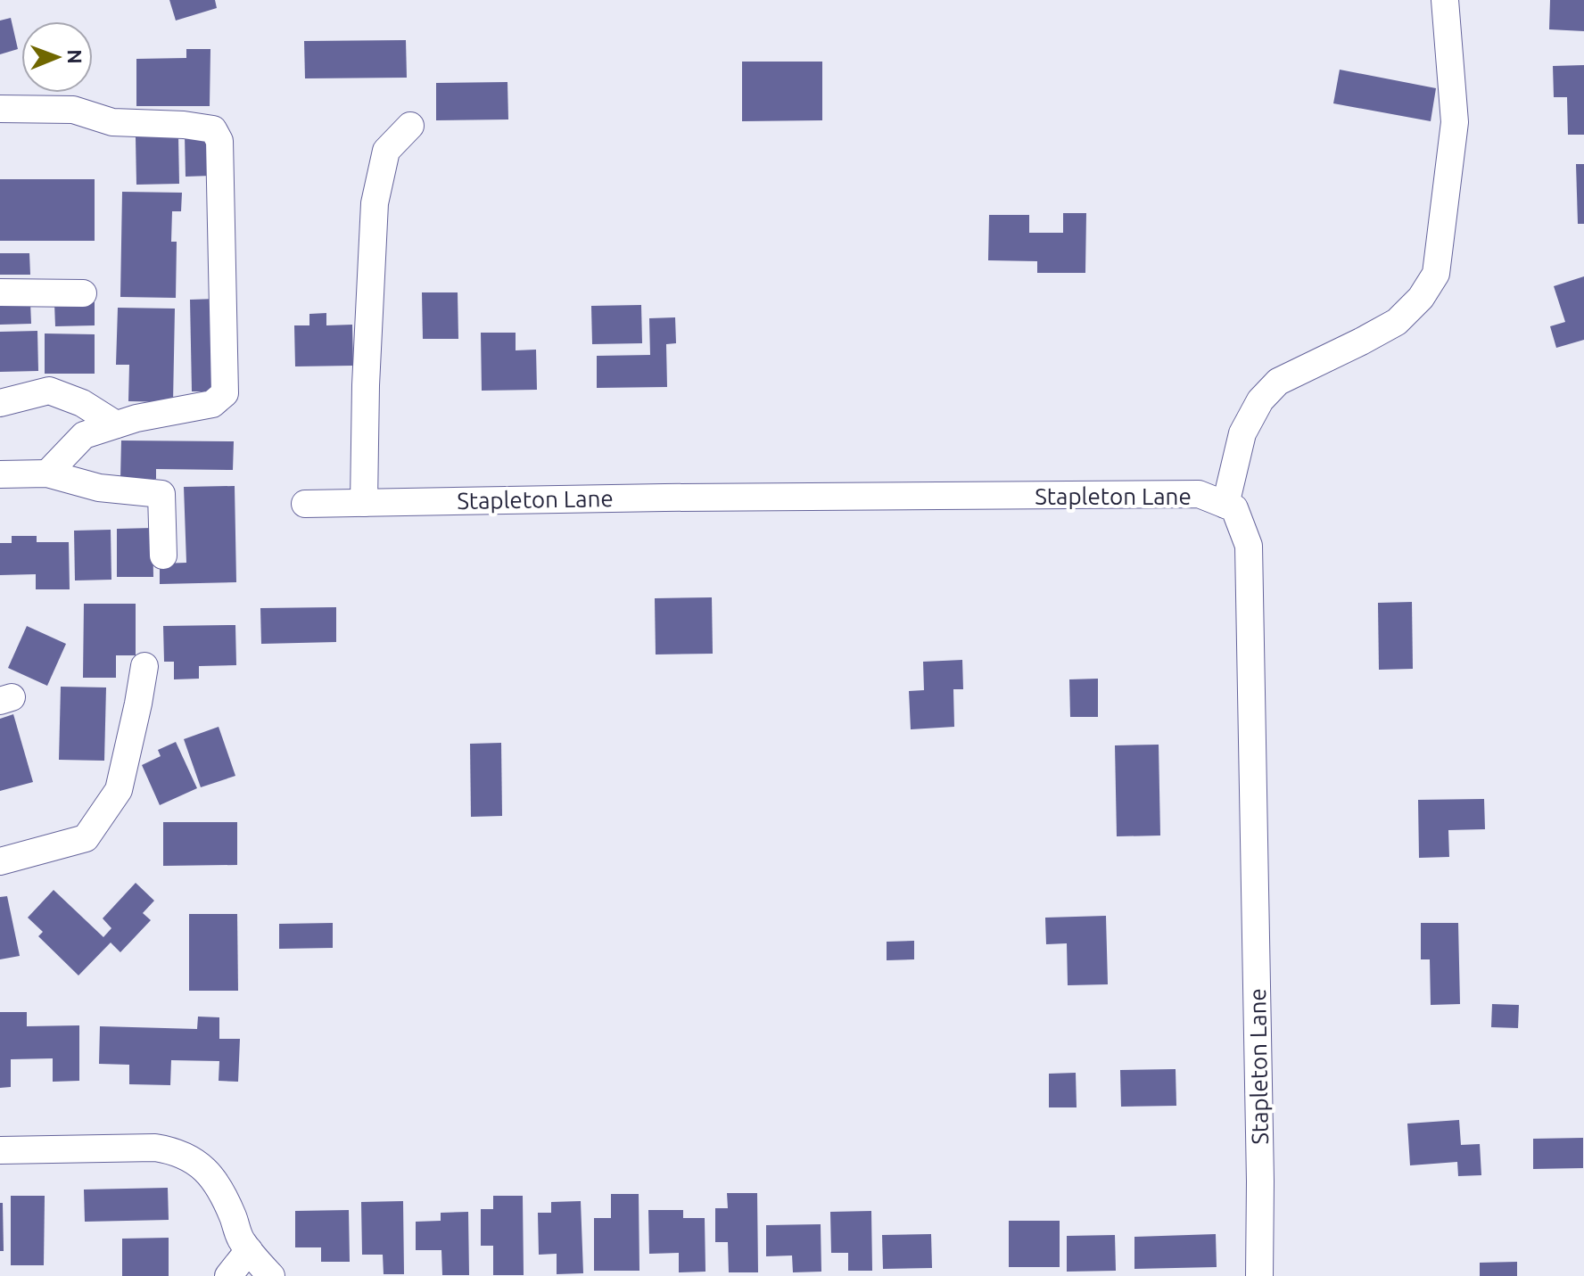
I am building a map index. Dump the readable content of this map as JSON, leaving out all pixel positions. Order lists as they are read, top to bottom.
{
  "streets": {
    "street": ["Stapleton Lane"]
  },
  "north": "right"
}
